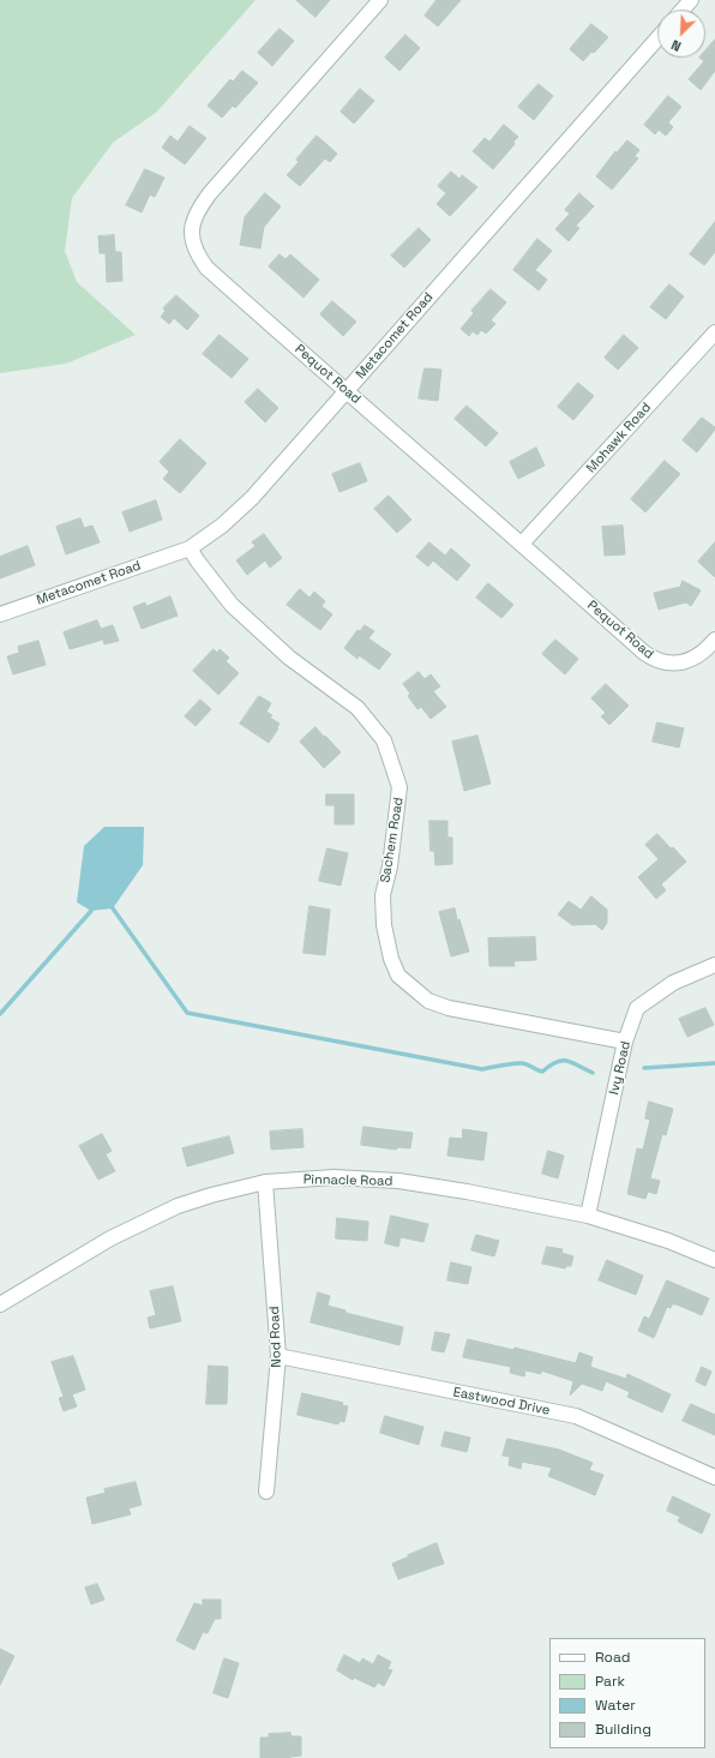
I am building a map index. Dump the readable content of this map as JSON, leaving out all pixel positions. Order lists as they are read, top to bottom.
{
  "streets": {
    "street": [
      "Metacomet Road",
      "Pequot Road",
      "Mohawk Road",
      "Sachem Road",
      "Ivy Road",
      "Pinnacle Road",
      "Nod Road",
      "Eastwood Drive"
    ]
  },
  "crossings": [
    ["Metacomet Road", "Pequot Road"],
    ["Metacomet Road", "Sachem Road"],
    ["Pequot Road", "Mohawk Road"],
    ["Sachem Road", "Ivy Road"],
    ["Ivy Road", "Pinnacle Road"],
    ["Pinnacle Road", "Nod Road"],
    ["Nod Road", "Eastwood Drive"]
  ],
  "legend": [
    "Road",
    "Park",
    "Water",
    "Building"
  ],
  "north": "bottom left"
}
